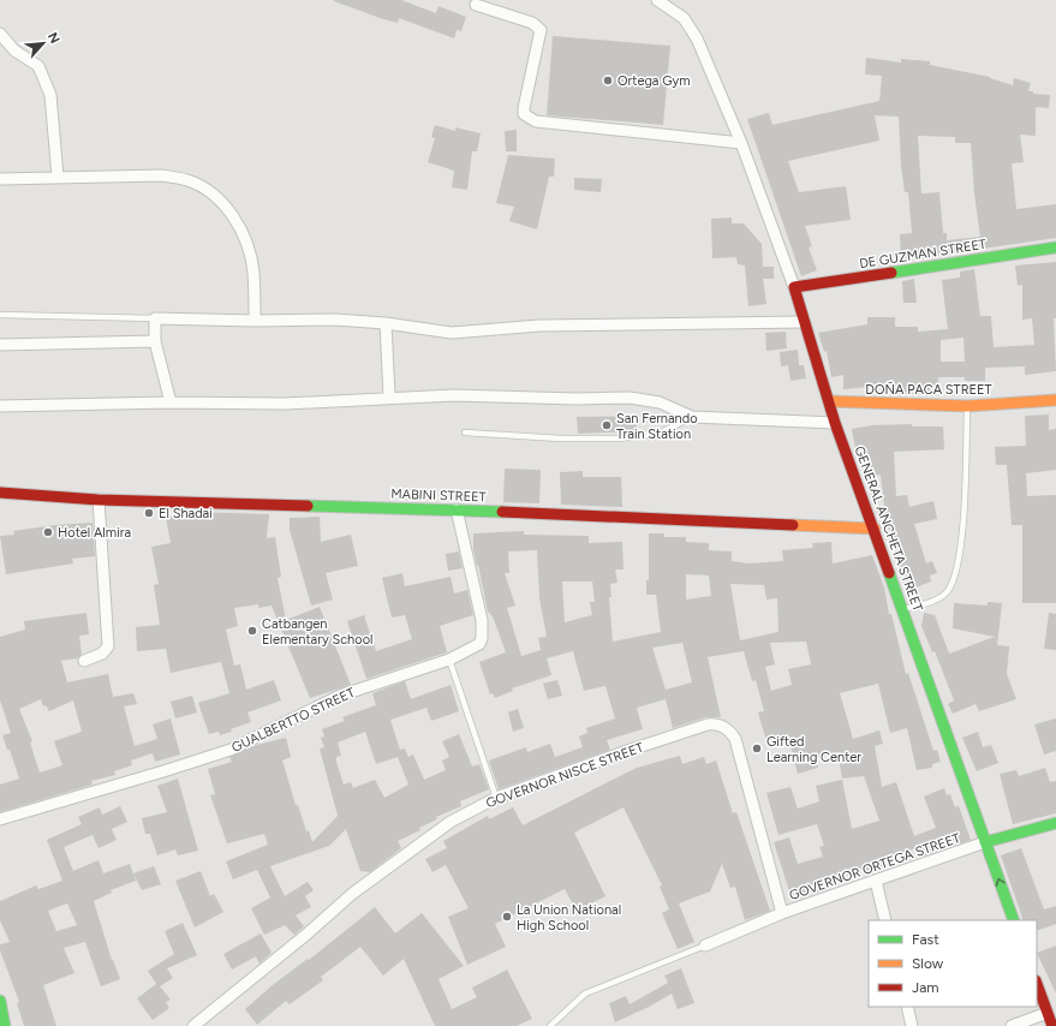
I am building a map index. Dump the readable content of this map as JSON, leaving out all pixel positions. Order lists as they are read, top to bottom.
{
  "streets": {
    "main road": [
      "DE GUZMAN STREET",
      "DOÑA PACA STREET",
      "MABINI STREET",
      "GENERAL ANCHETA STREET",
      "GOVERNOR ORTEGA STREET"
    ],
    "street": ["GUALBERTTO STREET", "GOVERNOR NISCE STREET"]
  },
  "crossings": [
    ["DE GUZMAN STREET", "GENERAL ANCHETA STREET"],
    ["DOÑA PACA STREET", "GENERAL ANCHETA STREET"],
    ["MABINI STREET", "GENERAL ANCHETA STREET"],
    ["MABINI STREET", "GUALBERTTO STREET"],
    ["GENERAL ANCHETA STREET", "GOVERNOR ORTEGA STREET"],
    ["GOVERNOR NISCE STREET", "GOVERNOR ORTEGA STREET"]
  ],
  "places": [
    "Ortega Gym",
    "San Fernando Train Station",
    "El Shadai",
    "Hotel Almira",
    "Catbangen Elementary School",
    "Gifted Learning Center",
    "La Union National High School"
  ],
  "legend": ["Fast", "Slow", "Jam"],
  "north": "top right"
}
